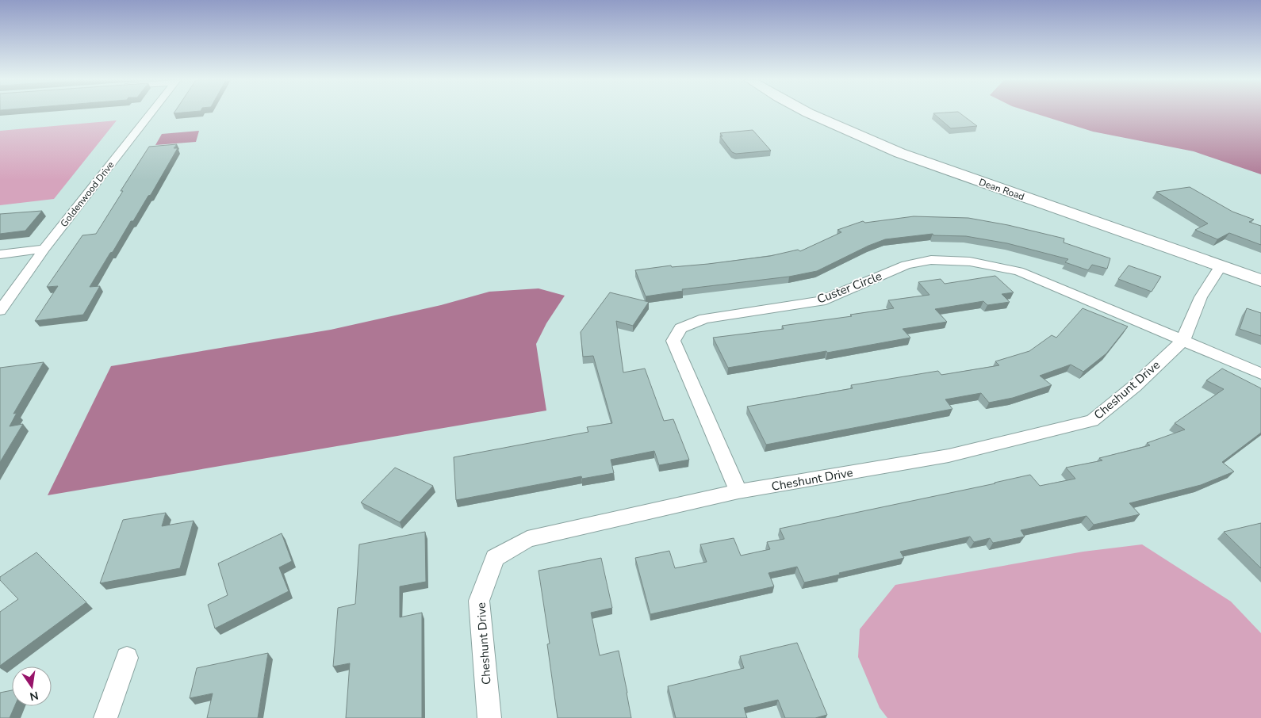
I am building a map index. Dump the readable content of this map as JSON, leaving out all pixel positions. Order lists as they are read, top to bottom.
{
  "streets": {
    "main road": ["Dean Road"],
    "street": ["Goldenwood Drive", "Custer Circle", "Cheshunt Drive"]
  },
  "crossings": [
    ["Dean Road", "Cheshunt Drive"],
    ["Custer Circle", "Cheshunt Drive"]
  ],
  "north": "bottom"
}
